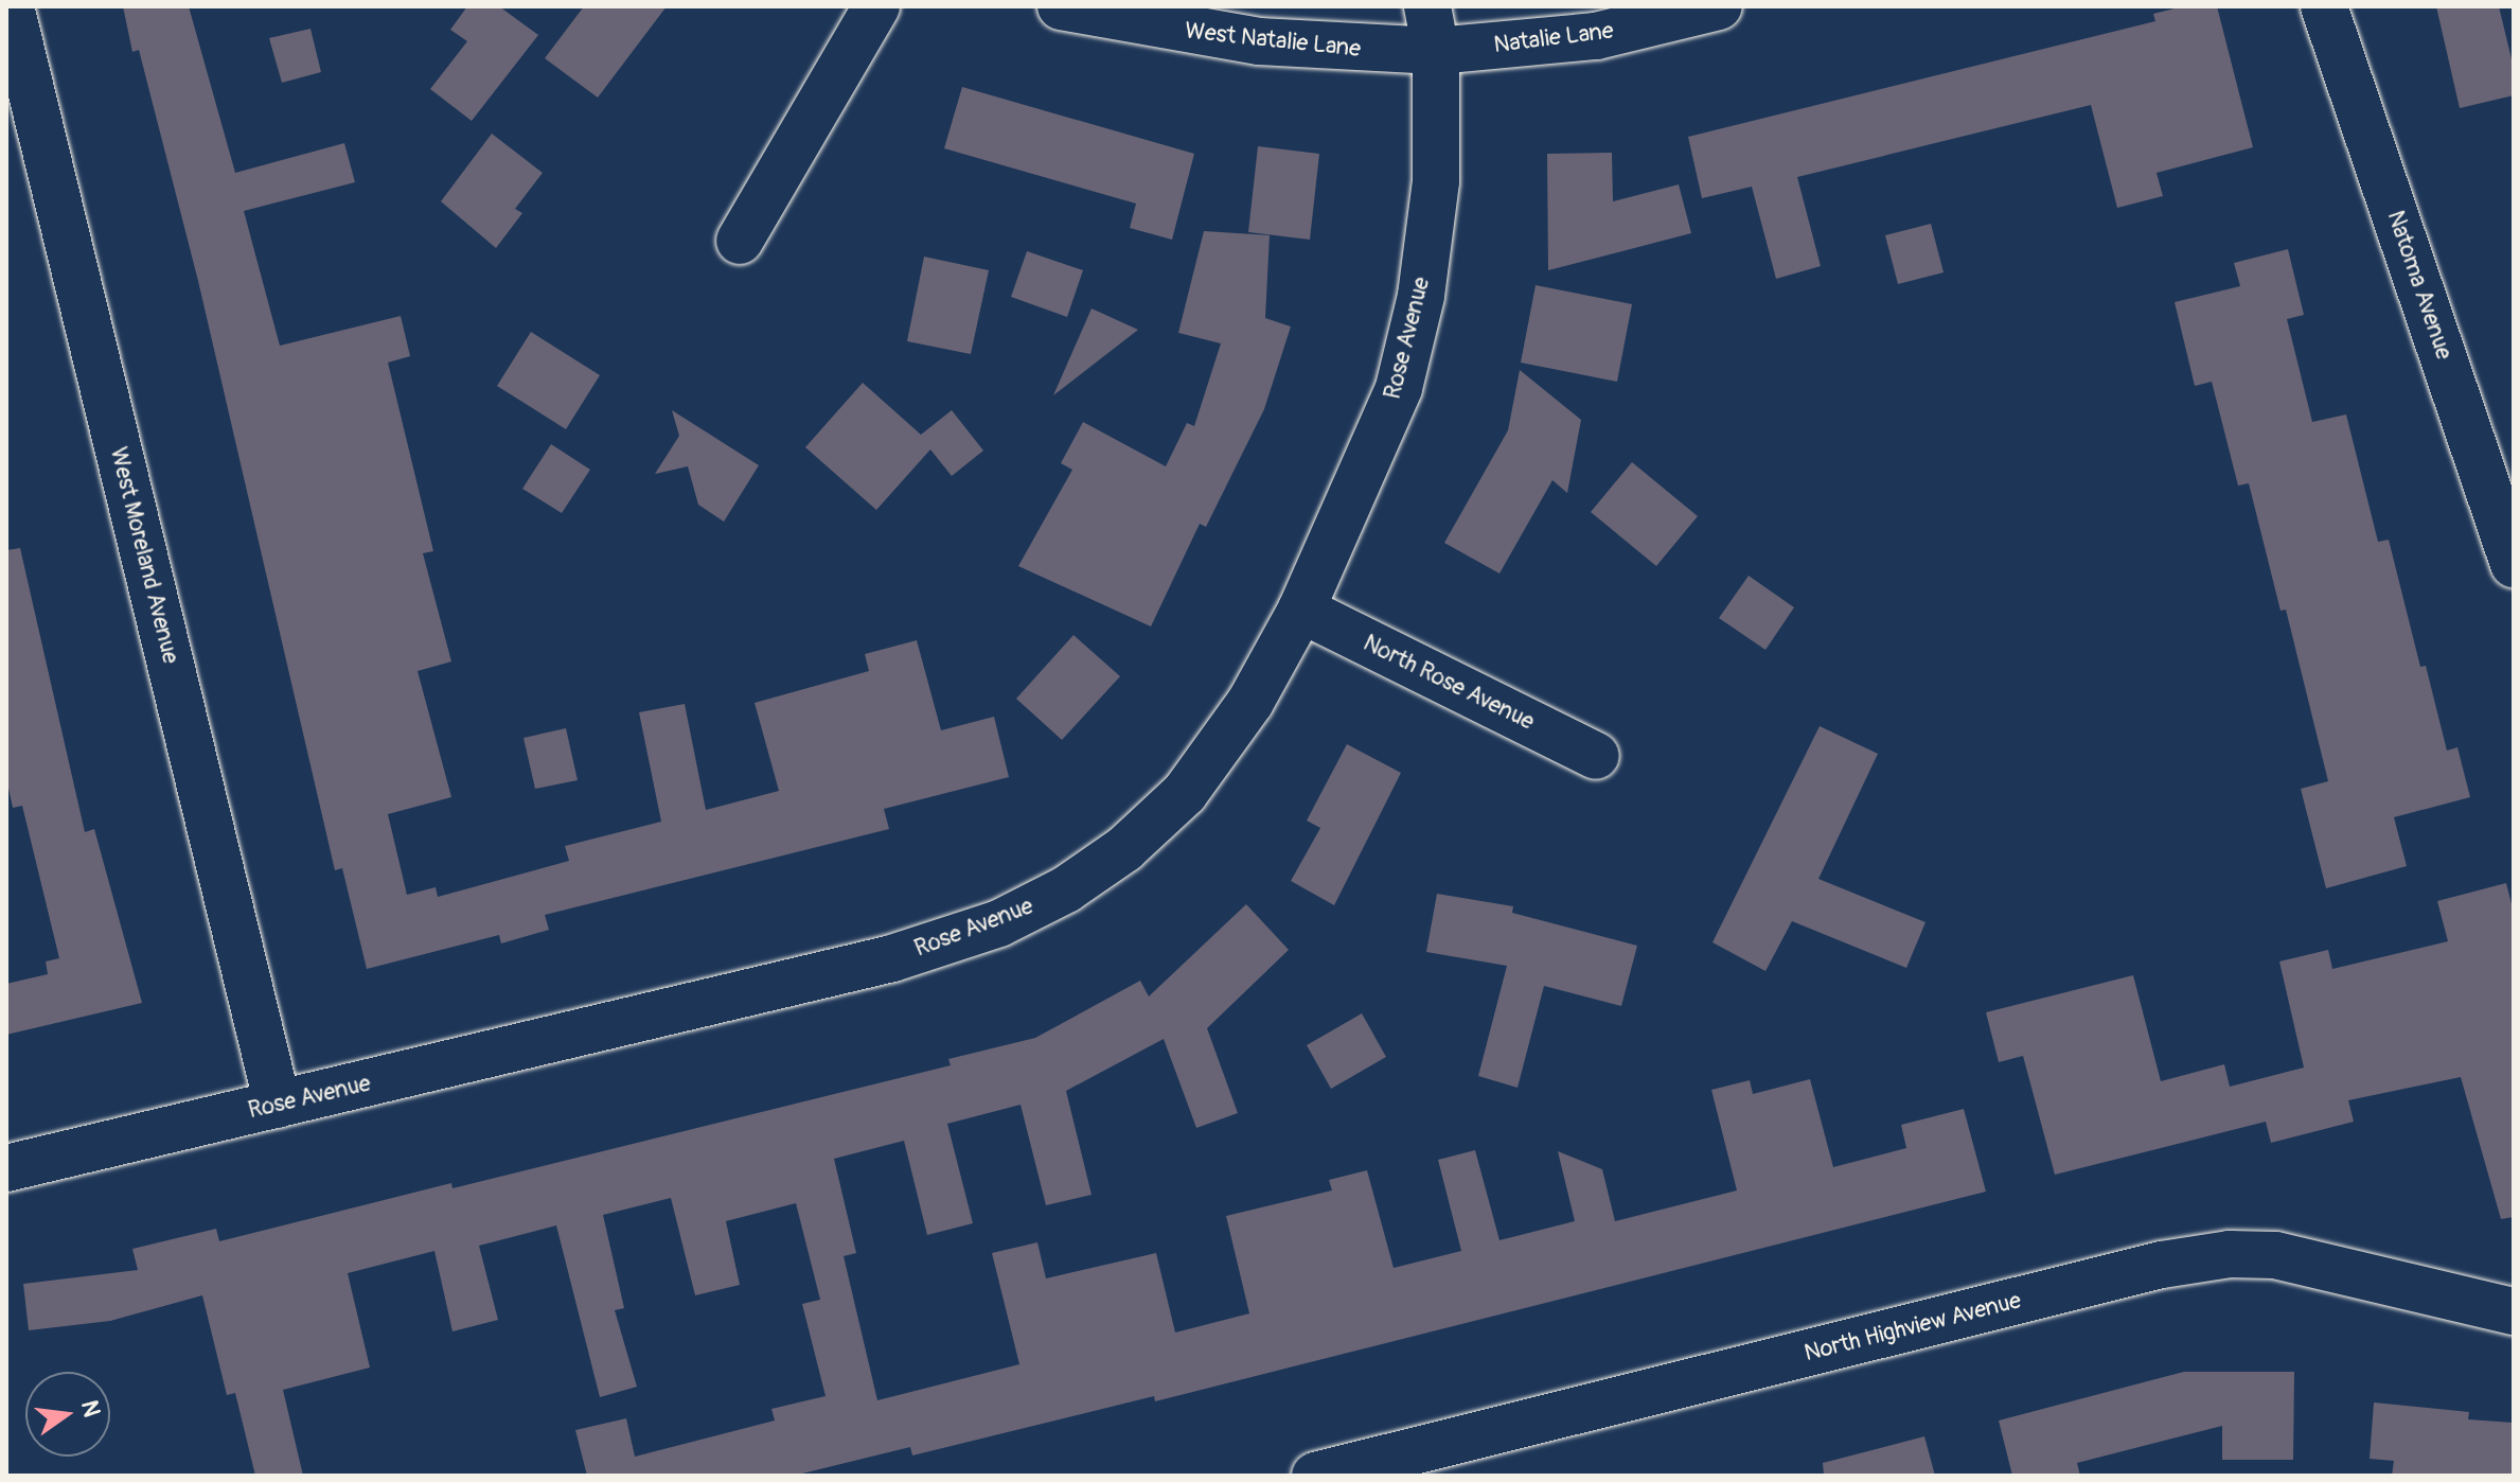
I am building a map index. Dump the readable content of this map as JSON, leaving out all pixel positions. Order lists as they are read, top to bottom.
{
  "streets": {
    "street": [
      "Natalie Lane",
      "West Natalie Lane",
      "Natoma Avenue",
      "Rose Avenue",
      "West Moreland Avenue",
      "North Rose Avenue",
      "North Highview Avenue"
    ]
  },
  "crossings": [
    ["Natalie Lane", "West Natalie Lane"],
    ["Natalie Lane", "Rose Avenue"],
    ["West Natalie Lane", "Rose Avenue"],
    ["Rose Avenue", "West Moreland Avenue"],
    ["Rose Avenue", "North Rose Avenue"]
  ],
  "north": "right"
}
